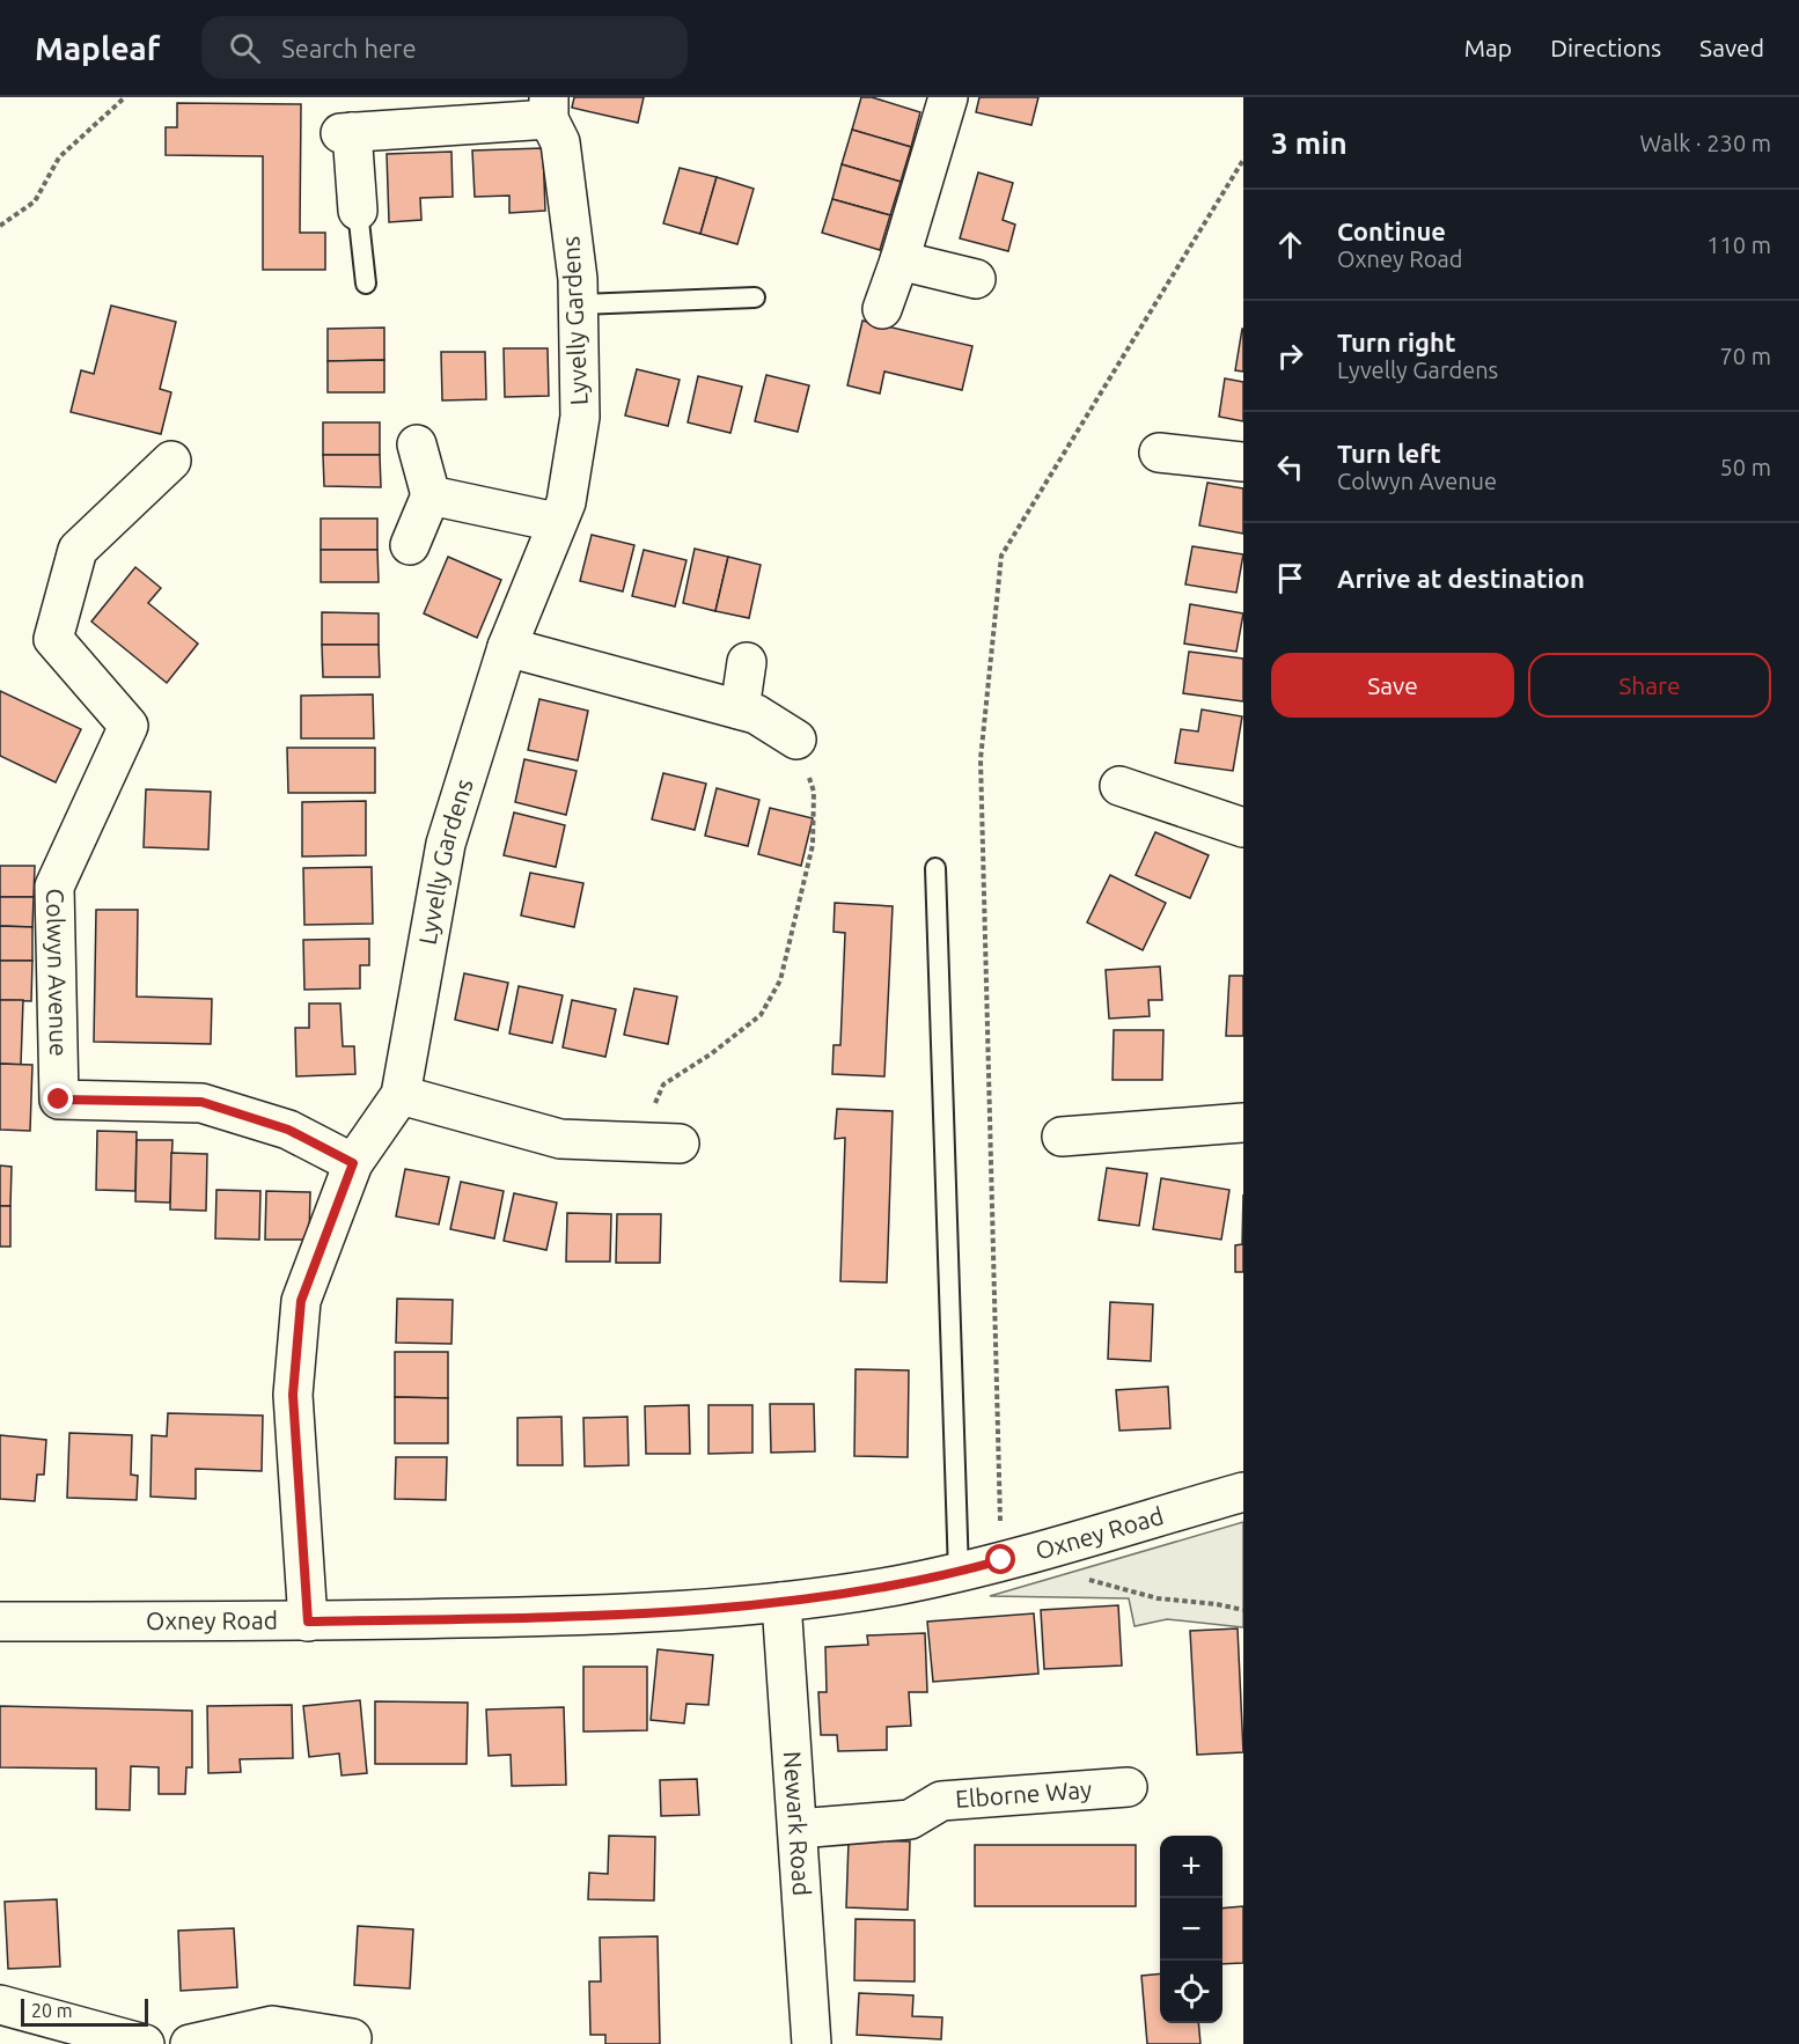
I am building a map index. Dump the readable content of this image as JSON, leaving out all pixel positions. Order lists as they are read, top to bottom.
{
  "streets": {
    "street": [
      "Lyvelly Gardens",
      "Colwyn Avenue",
      "Oxney Road",
      "Elborne Way",
      "Newark Road"
    ]
  },
  "crossings": [
    ["Lyvelly Gardens", "Colwyn Avenue"],
    ["Lyvelly Gardens", "Oxney Road"],
    ["Oxney Road", "Newark Road"],
    ["Elborne Way", "Newark Road"]
  ],
  "scale_bar": "20 m",
  "page": {
    "header": "Mapleaf",
    "search": "Search here",
    "nav": ["Map", "Directions", "Saved"],
    "heading": ["3 min", "Walk · 230 m"],
    "list": [
      ["Continue", "Oxney Road", "110 m"],
      ["Turn right", "Lyvelly Gardens", "70 m"],
      ["Turn left", "Colwyn Avenue", "50 m"],
      "Arrive at destination"
    ],
    "buttons": ["Save", "Share"],
    "map_buttons": ["+", "−"],
    "scale": "20 m"
  }
}
